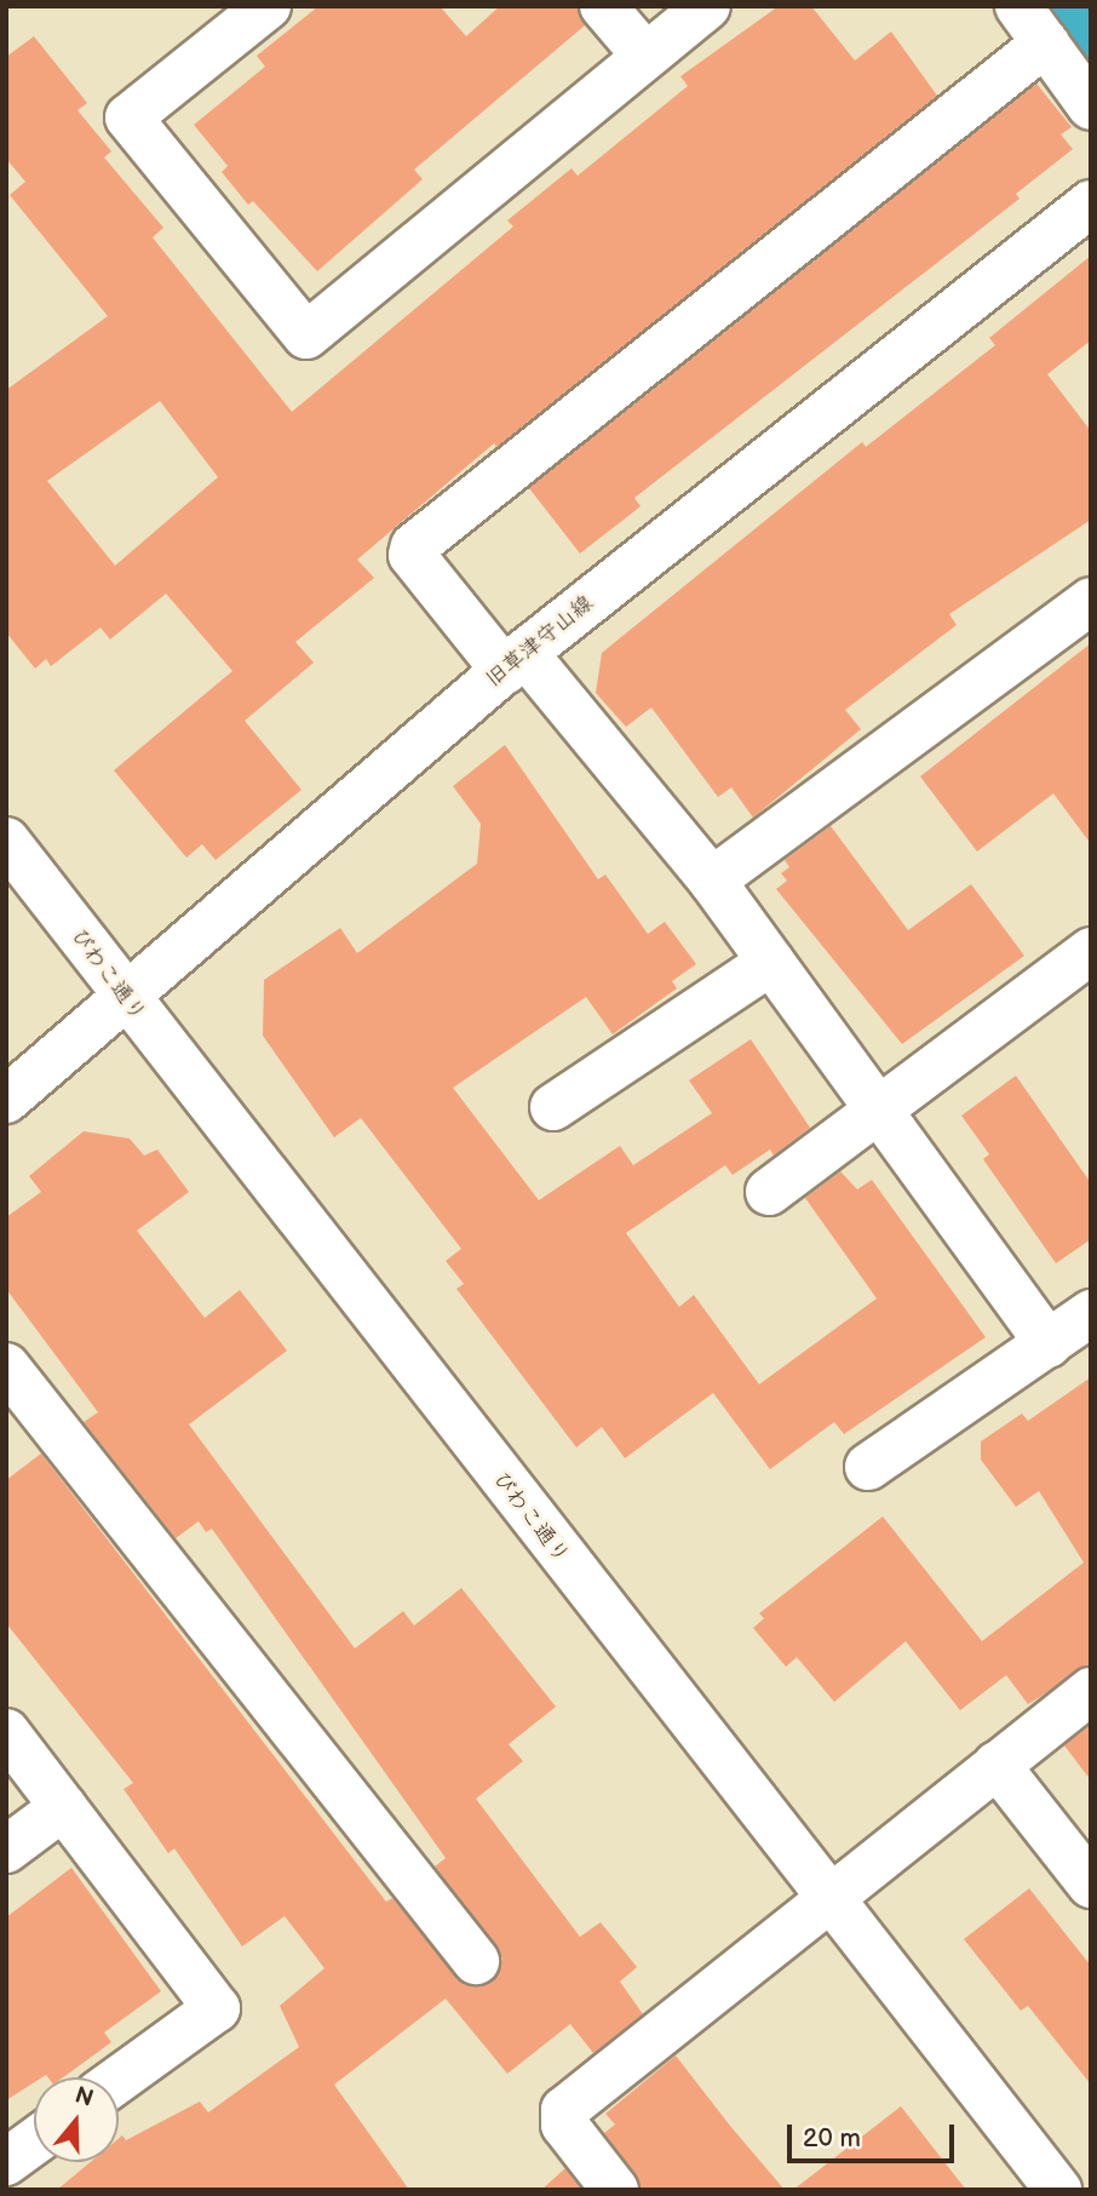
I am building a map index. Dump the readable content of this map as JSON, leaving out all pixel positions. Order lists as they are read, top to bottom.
{
  "streets": {
    "street": ["旧草津守山線", "びわこ通り"]
  },
  "crossings": [
    ["旧草津守山線", "びわこ通り"]
  ],
  "scale_bar": "20 m",
  "north": "top"
}
